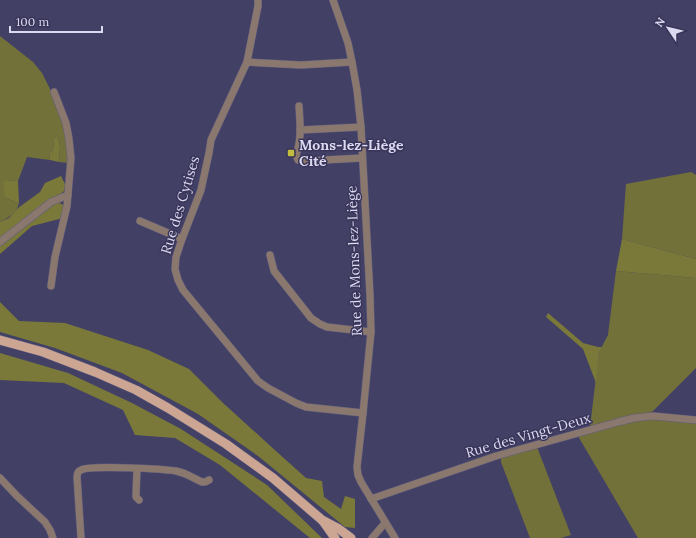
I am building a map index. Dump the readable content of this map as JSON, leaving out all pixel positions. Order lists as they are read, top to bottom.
{
  "streets": {
    "street": ["Rue des Cytises", "Rue de Mons-lez-Liège", "Rue des Vingt-Deux"]
  },
  "crossings": [
    ["Rue des Cytises", "Rue de Mons-lez-Liège"],
    ["Rue de Mons-lez-Liège", "Rue des Vingt-Deux"]
  ],
  "places": {
    "transit": ["Mons-lez-Liège Cité"]
  },
  "scale_bar": "100 m",
  "north": "top left"
}
